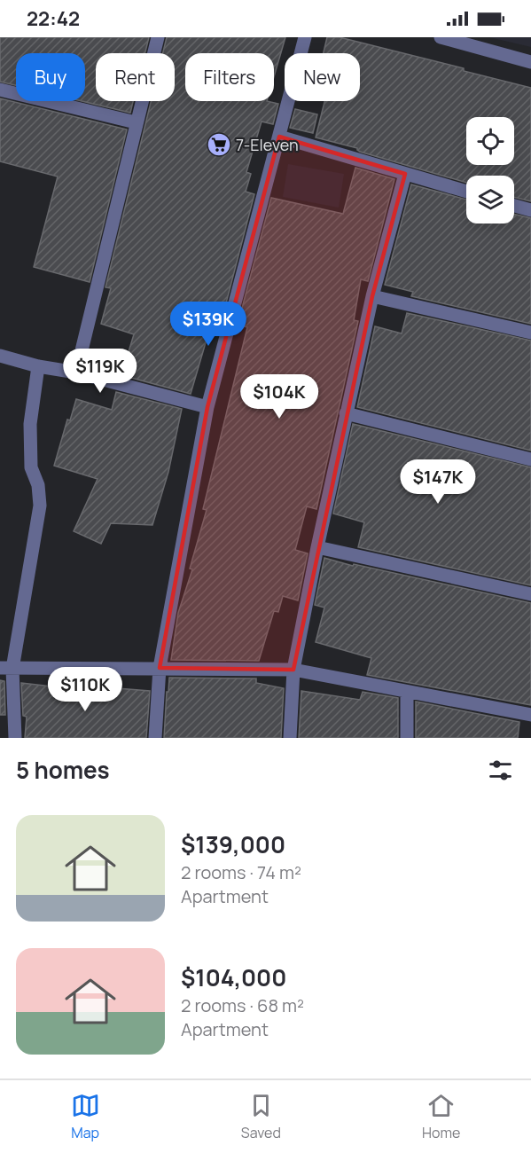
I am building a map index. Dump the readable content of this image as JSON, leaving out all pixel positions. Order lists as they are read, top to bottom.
{
  "places": {
    "supermarket": ["7-Eleven"]
  },
  "page": {
    "status": "22:42",
    "chip": [
      "Buy",
      "Rent",
      "Filters",
      "New"
    ],
    "price": [
      "$139K",
      "$119K",
      "$104K",
      "$147K",
      "$110K"
    ],
    "heading": "5 homes",
    "list": [
      {
        "name": "$139,000",
        "note": "2 rooms · 74 m² · Apartment"
      },
      {
        "name": "$104,000",
        "note": "2 rooms · 68 m² · Apartment"
      }
    ],
    "tabs": ["Map", "Saved", "Home"]
  }
}
